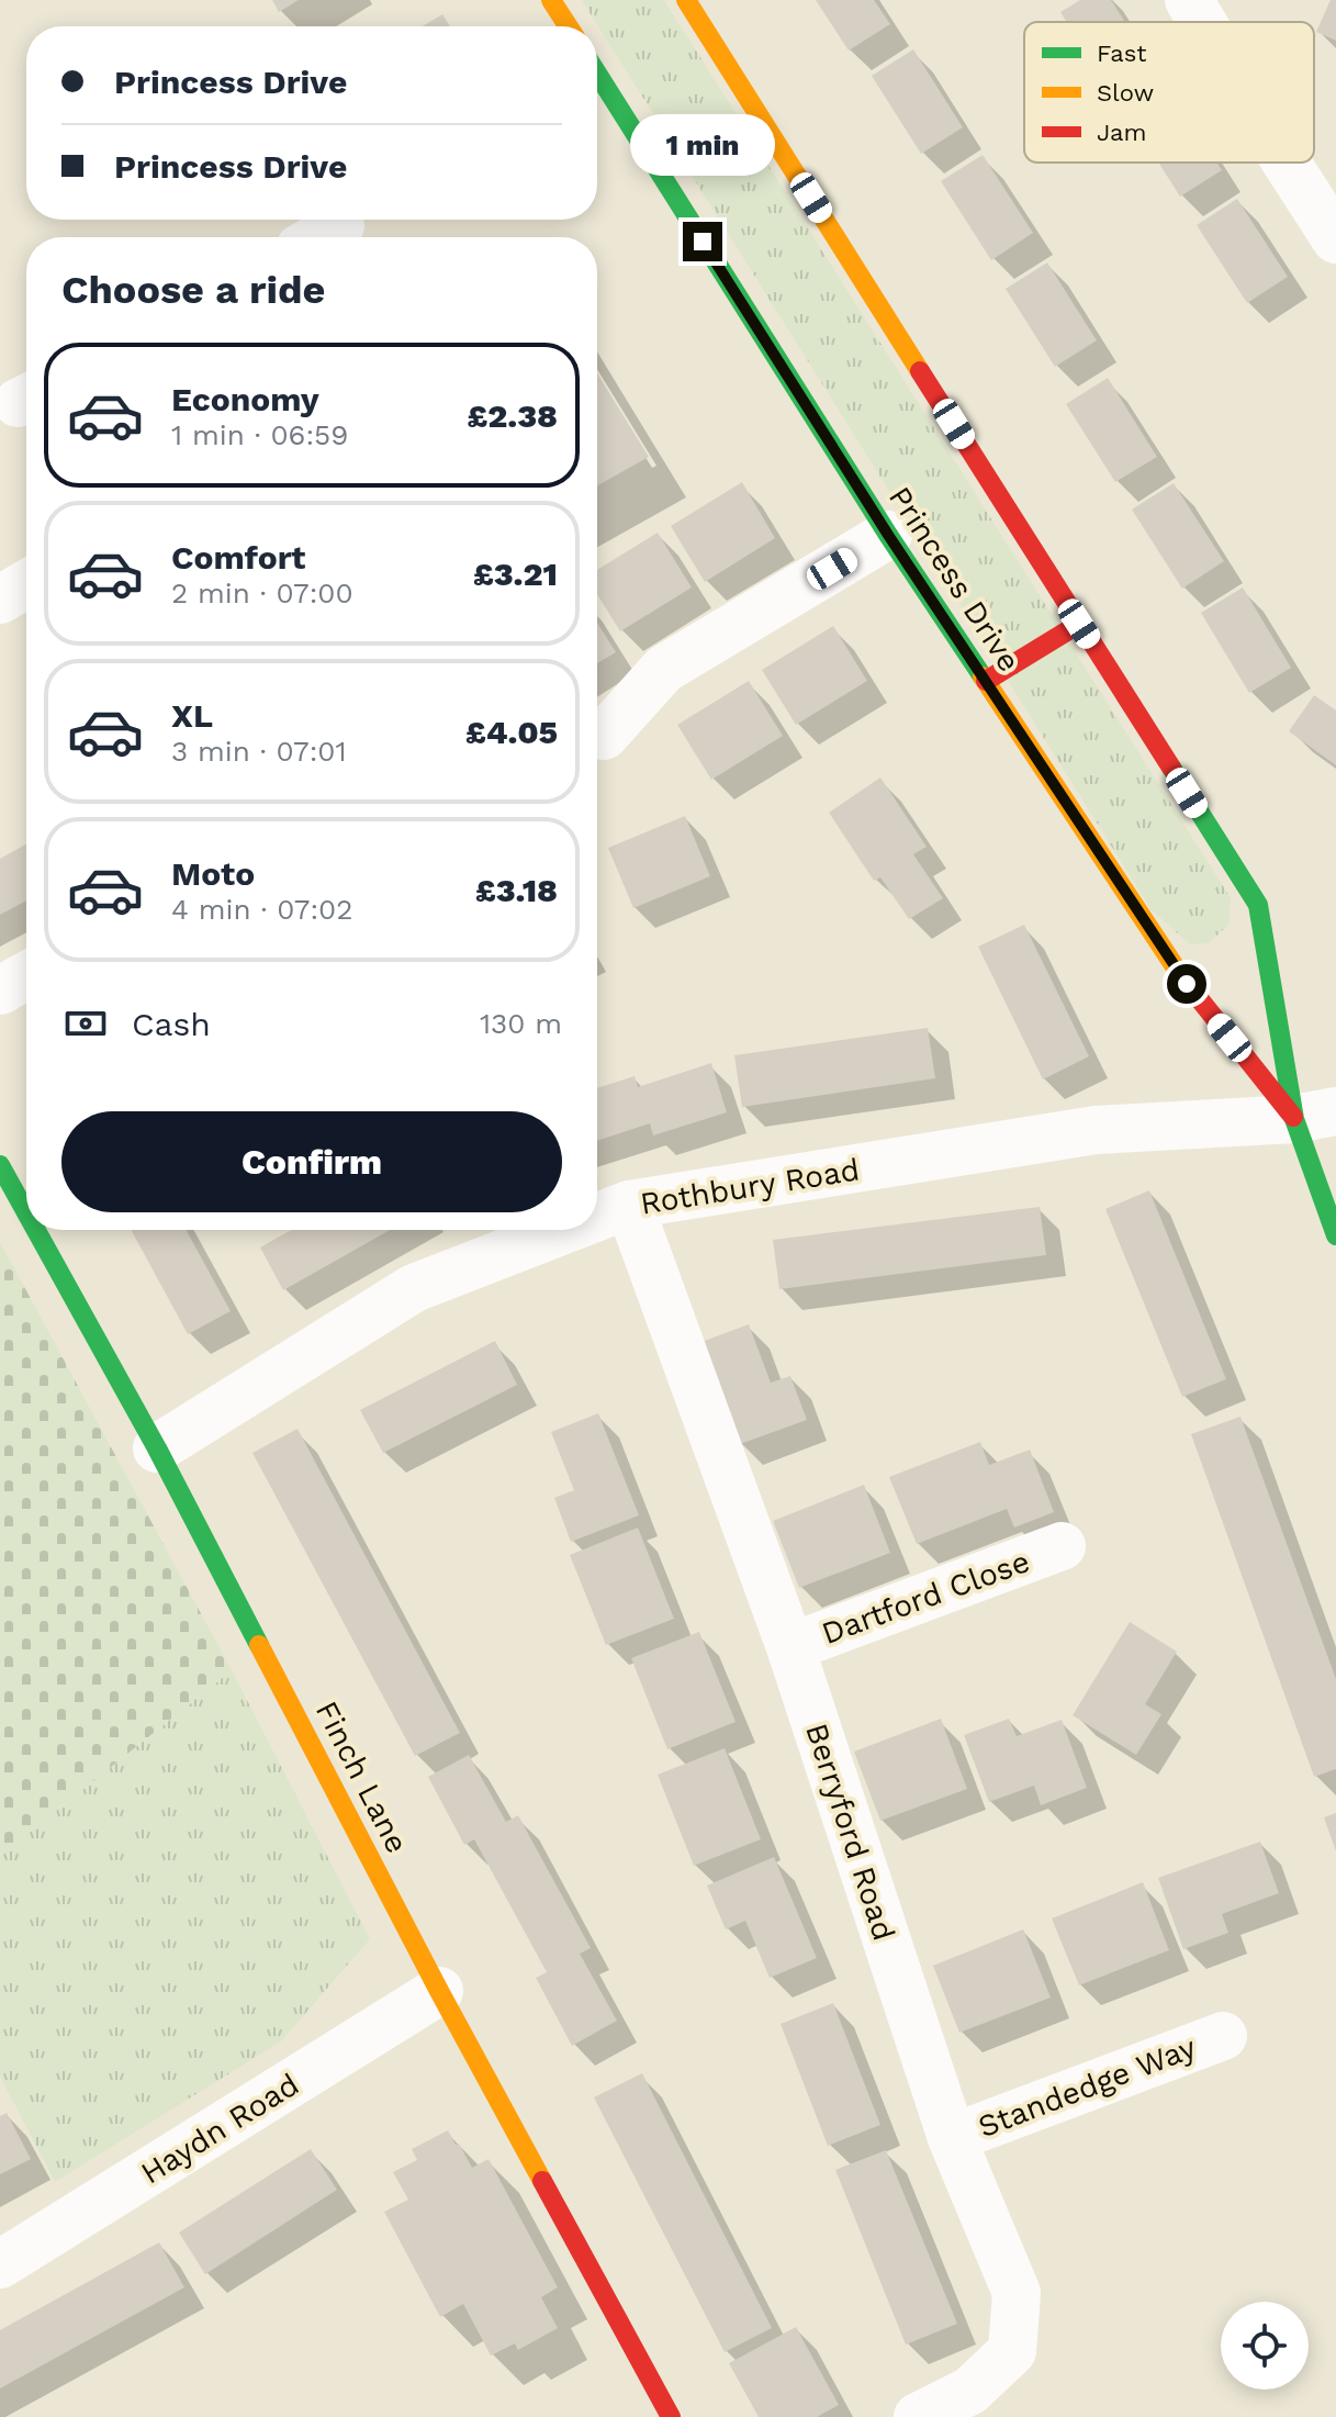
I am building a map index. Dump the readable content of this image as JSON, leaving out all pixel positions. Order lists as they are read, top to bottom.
{
  "streets": {
    "street": [
      "Princess Drive",
      "Rothbury Road",
      "Dartford Close",
      "Finch Lane",
      "Berryford Road",
      "Standedge Way",
      "Haydn Road"
    ]
  },
  "crossings": [
    ["Princess Drive", "Rothbury Road"],
    ["Rothbury Road", "Finch Lane"],
    ["Rothbury Road", "Berryford Road"],
    ["Dartford Close", "Berryford Road"],
    ["Finch Lane", "Haydn Road"],
    ["Berryford Road", "Standedge Way"]
  ],
  "legend": ["Fast", "Slow", "Jam"],
  "page": {
    "banner": ["Princess Drive", "Princess Drive"],
    "bubble": "1 min",
    "heading": "Choose a ride",
    "list": [
      {
        "name": "Economy",
        "note": "1 min · 06:59",
        "value": "£2.38"
      },
      {
        "name": "Comfort",
        "note": "2 min · 07:00",
        "value": "£3.21"
      },
      {
        "name": "XL",
        "note": "3 min · 07:01",
        "value": "£4.05"
      },
      {
        "name": "Moto",
        "note": "4 min · 07:02",
        "value": "£3.18"
      }
    ],
    "pay": ["Cash", "130 m"],
    "buttons": "Confirm"
  }
}
